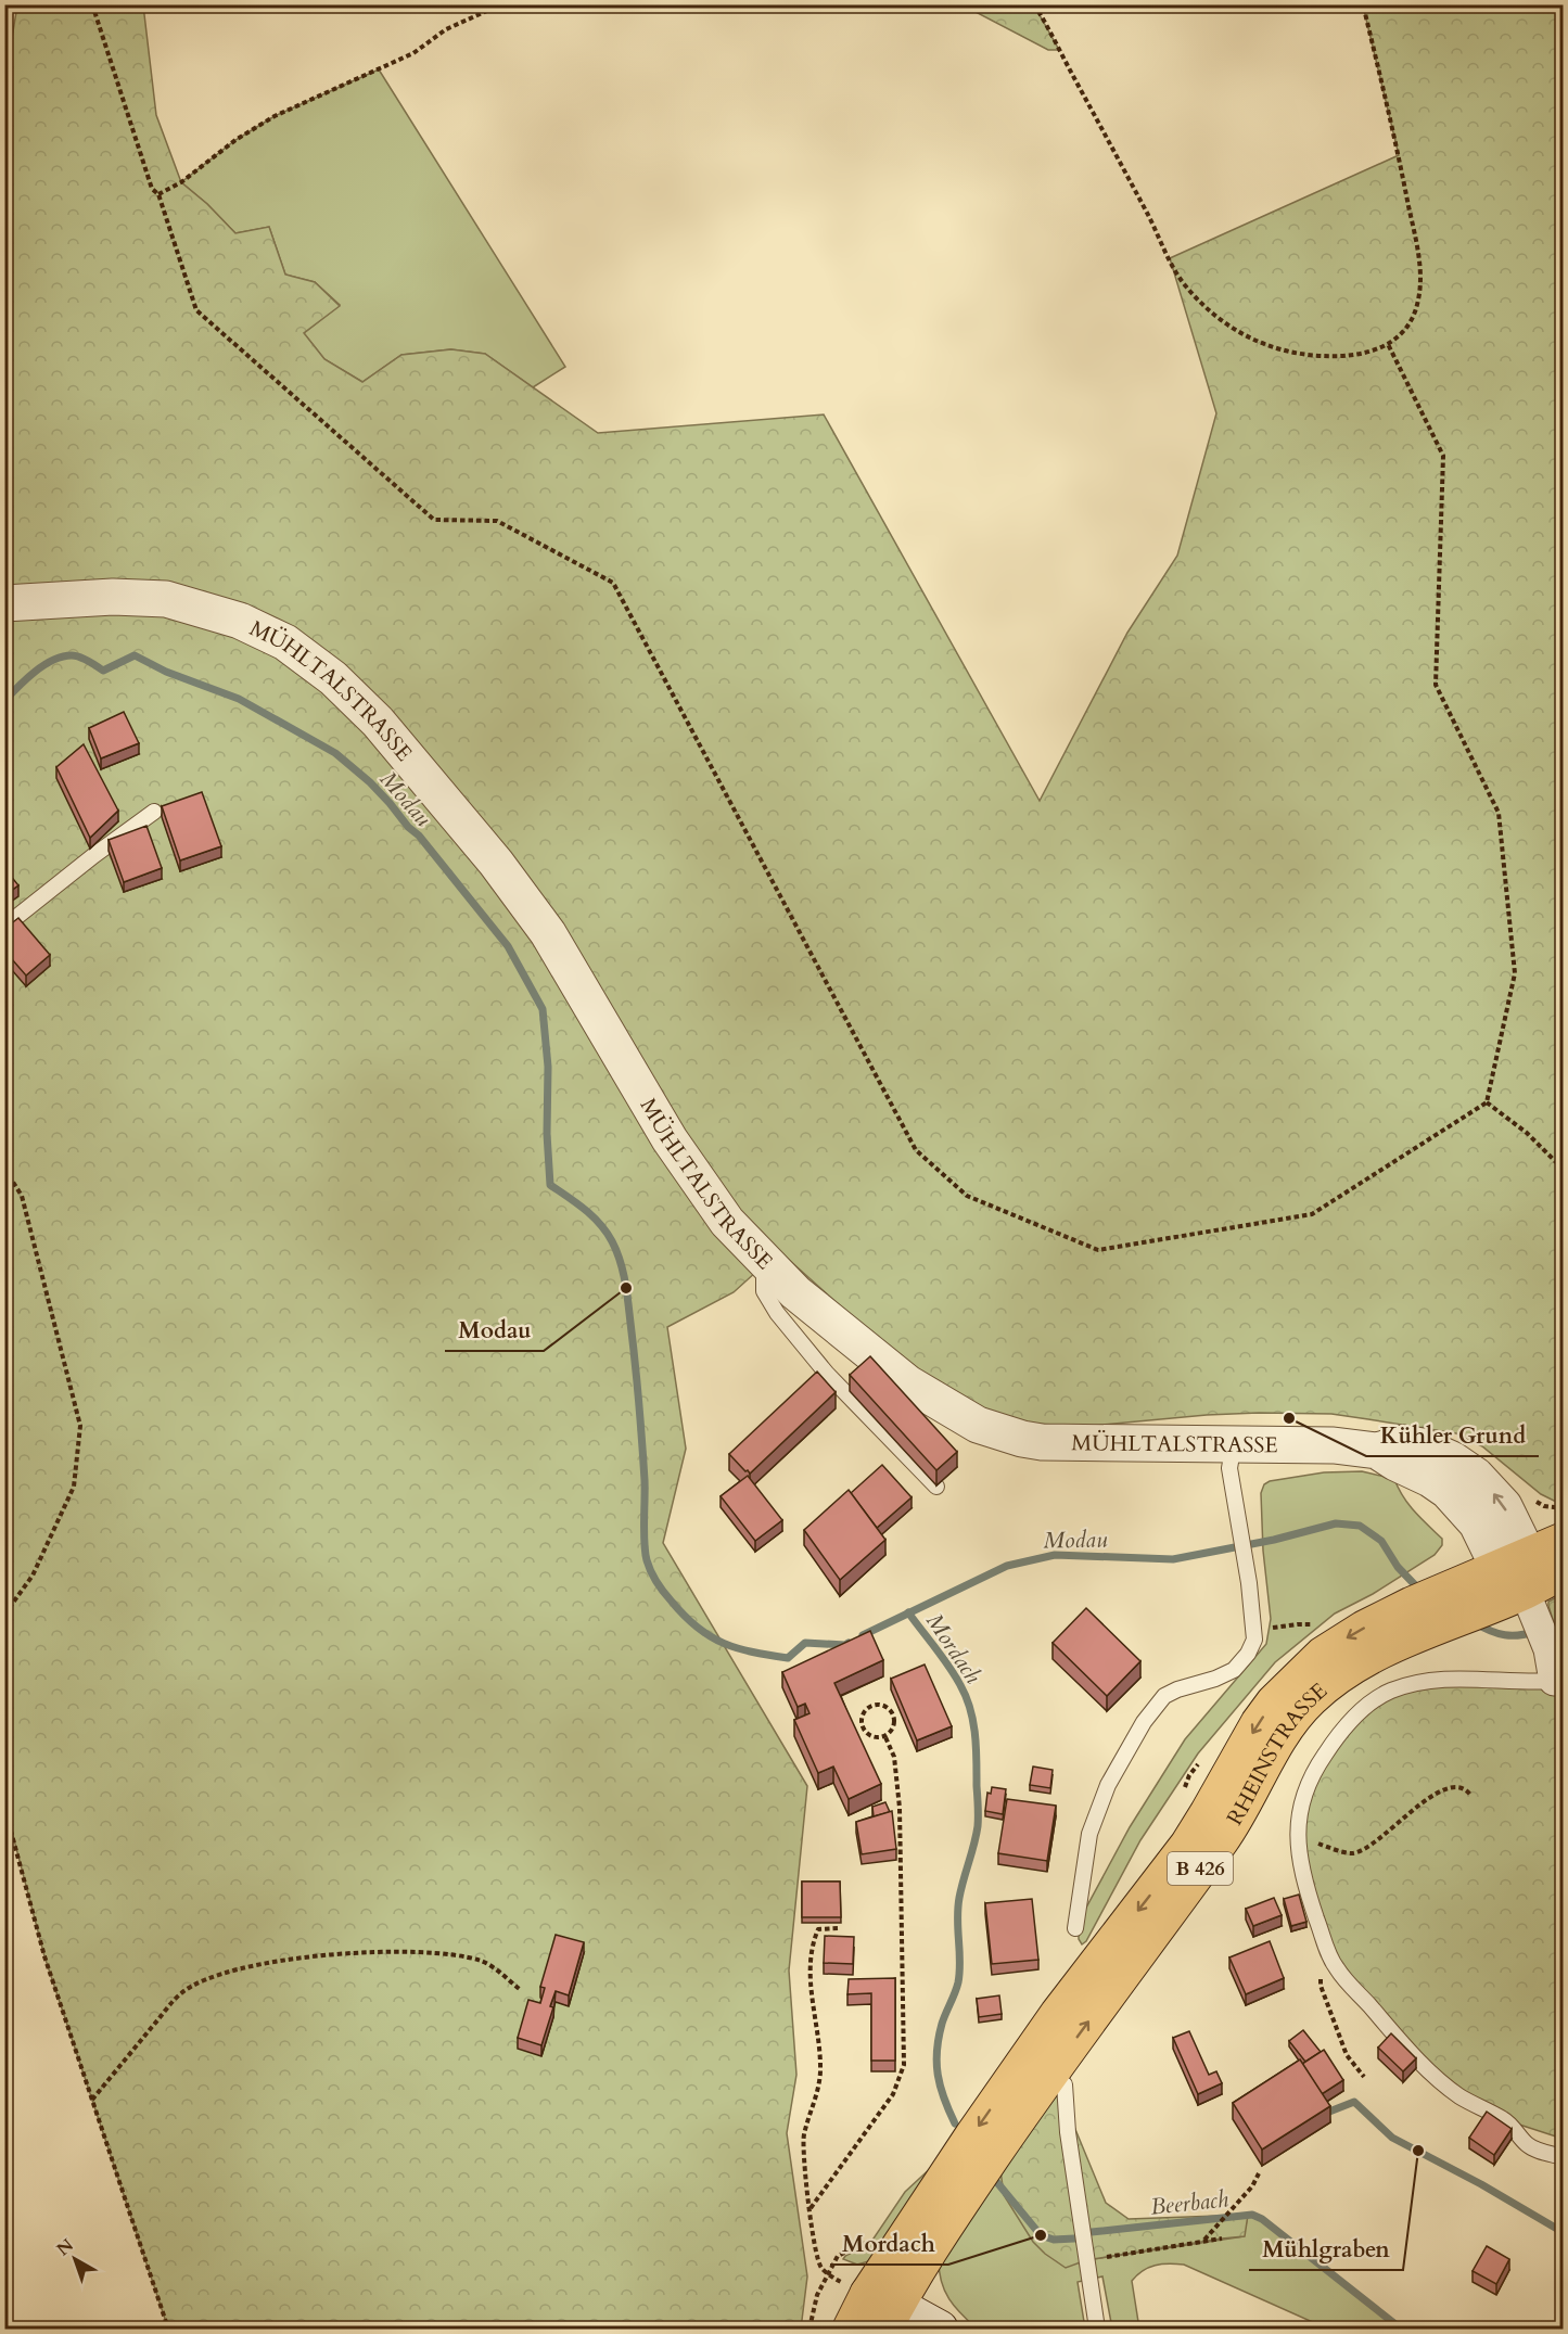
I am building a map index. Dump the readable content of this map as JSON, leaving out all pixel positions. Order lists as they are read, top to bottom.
{
  "streets": {
    "main road": ["RHEINSTRASSE", "B 426"],
    "street": ["MÜHLTALSTRASSE"]
  },
  "crossings": [
    ["MÜHLTALSTRASSE", "RHEINSTRASSE"],
    ["MÜHLTALSTRASSE", "B 426"],
    ["RHEINSTRASSE", "B 426"]
  ],
  "water": ["Modau", "Mordach", "Beerbach"],
  "places": [
    "Modau",
    "Kühler Grund",
    "Mühlgraben",
    "Mordach"
  ],
  "north": "top left"
}
